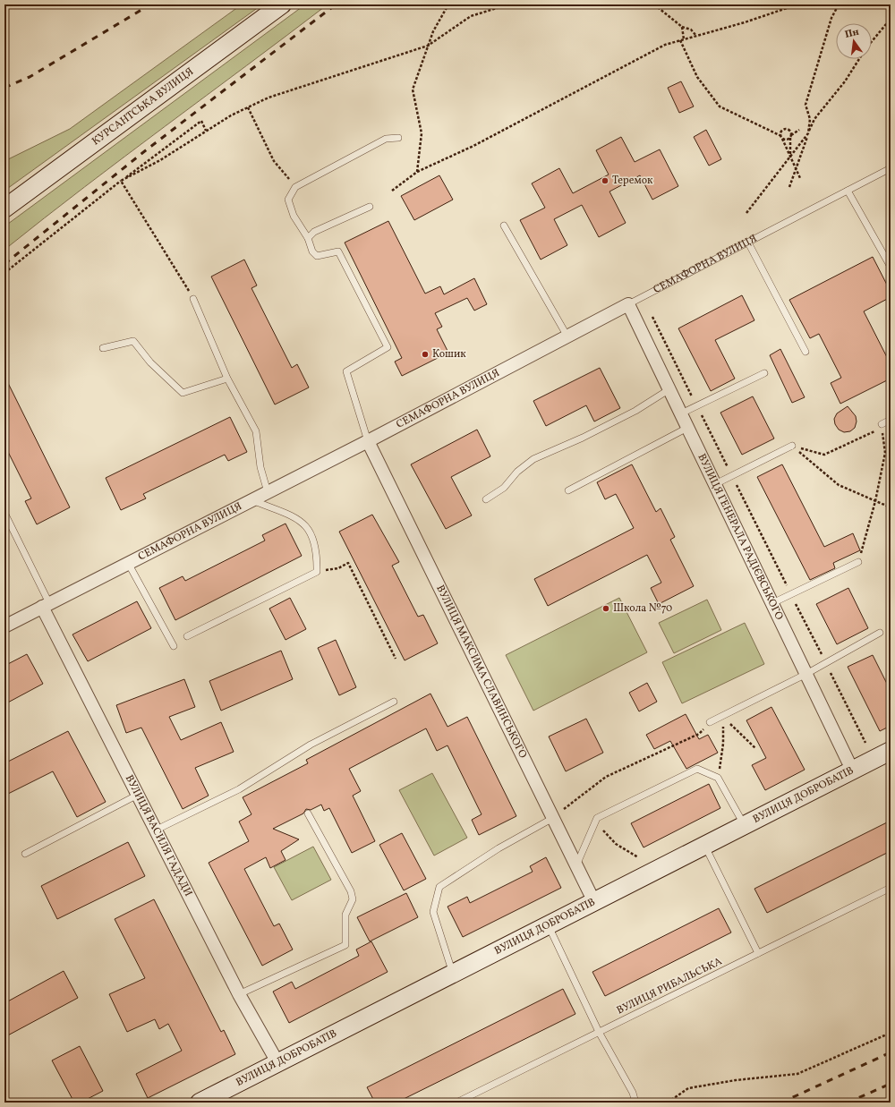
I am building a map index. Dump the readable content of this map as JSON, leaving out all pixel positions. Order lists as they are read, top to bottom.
{
  "streets": {
    "street": [
      "КУРСАНТСЬКА ВУЛИЦЯ",
      "СЕМАФОРНА ВУЛИЦЯ",
      "ВУЛИЦЯ ГЕНЕРАЛА РАДІЄВСЬКОГО",
      "ВУЛИЦЯ МАКСИМА СЛАВИНСЬКОГО",
      "ВУЛИЦЯ ДОБРОБАТІВ",
      "ВУЛИЦЯ ВАСИЛЯ ГАДАДИ"
    ],
    "lane": ["ВУЛИЦЯ РИБАЛЬСЬКА"]
  },
  "crossings": [
    ["СЕМАФОРНА ВУЛИЦЯ", "ВУЛИЦЯ ГЕНЕРАЛА РАДІЄВСЬКОГО"],
    ["СЕМАФОРНА ВУЛИЦЯ", "ВУЛИЦЯ МАКСИМА СЛАВИНСЬКОГО"],
    ["СЕМАФОРНА ВУЛИЦЯ", "ВУЛИЦЯ ВАСИЛЯ ГАДАДИ"],
    ["ВУЛИЦЯ ГЕНЕРАЛА РАДІЄВСЬКОГО", "ВУЛИЦЯ ДОБРОБАТІВ"],
    ["ВУЛИЦЯ МАКСИМА СЛАВИНСЬКОГО", "ВУЛИЦЯ ДОБРОБАТІВ"],
    ["ВУЛИЦЯ ДОБРОБАТІВ", "ВУЛИЦЯ ВАСИЛЯ ГАДАДИ"]
  ],
  "places": ["Теремок", "Кошик", "Школа №70"],
  "north": "top"
}
